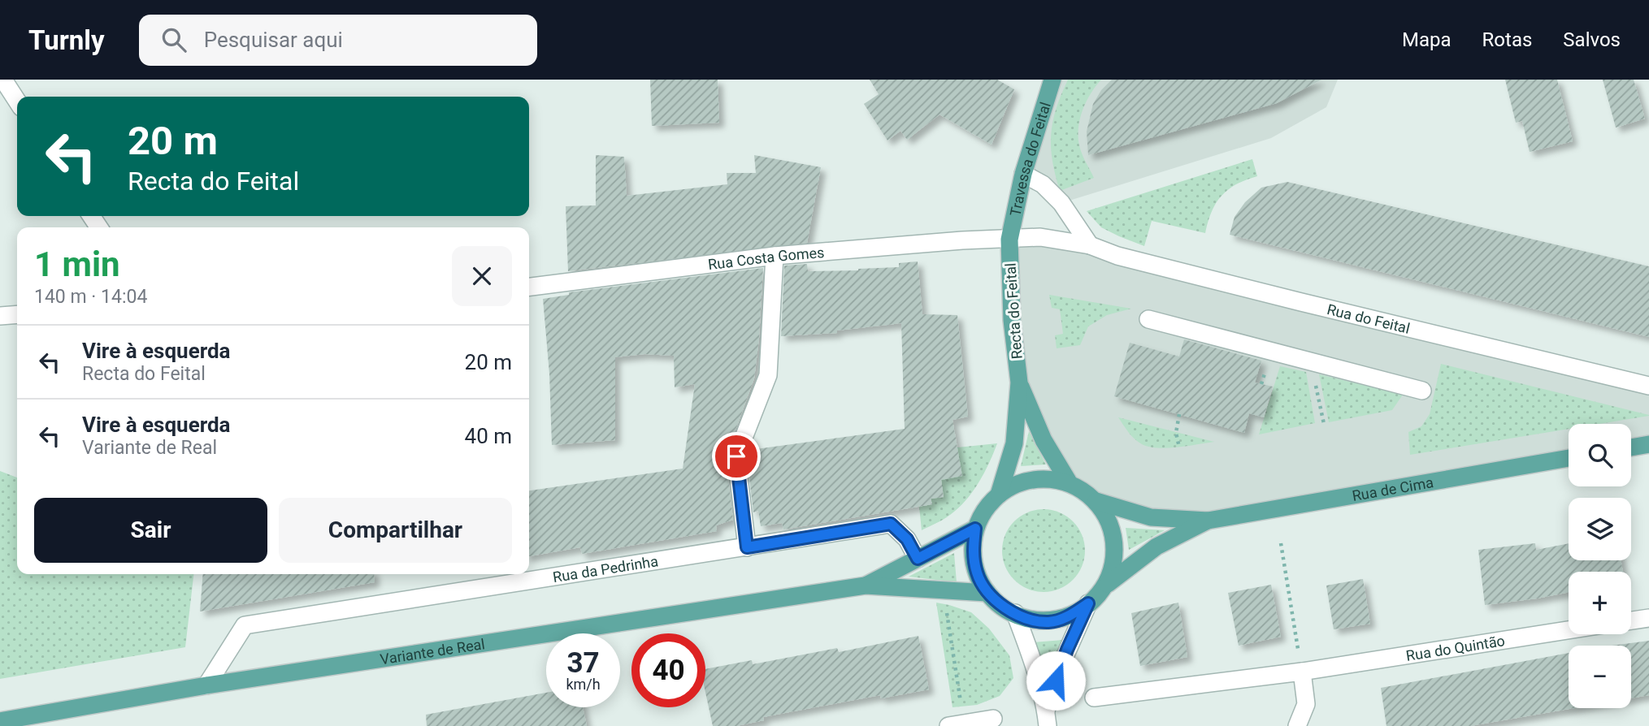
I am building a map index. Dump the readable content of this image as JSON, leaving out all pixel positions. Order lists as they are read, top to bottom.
{
  "streets": {
    "main road": [
      "Travessa do Feital",
      "Recta do Feital",
      "Rua de Cima",
      "Variante de Real"
    ],
    "street": [
      "Rua Costa Gomes",
      "Rua do Feital",
      "Rua da Pedrinha",
      "Rua do Quintão"
    ]
  },
  "crossings": [
    ["Travessa do Feital", "Rua Costa Gomes"],
    ["Travessa do Feital", "Recta do Feital"],
    ["Travessa do Feital", "Rua do Feital"],
    ["Rua Costa Gomes", "Recta do Feital"],
    ["Rua Costa Gomes", "Rua do Feital"],
    ["Recta do Feital", "Rua do Feital"],
    ["Recta do Feital", "Rua de Cima"],
    ["Recta do Feital", "Variante de Real"],
    ["Rua de Cima", "Variante de Real"],
    ["Rua da Pedrinha", "Variante de Real"]
  ],
  "page": {
    "header": "Turnly",
    "search": "Pesquisar aqui",
    "nav": ["Mapa", "Rotas", "Salvos"],
    "turn": ["20 m", "Recta do Feital"],
    "heading": ["1 min", "140 m · 14:04"],
    "list": [
      {
        "name": "Vire à esquerda",
        "note": "Recta do Feital",
        "value": "20 m"
      },
      {
        "name": "Vire à esquerda",
        "note": "Variante de Real",
        "value": "40 m"
      }
    ],
    "map_buttons": ["+", "−"],
    "buttons": ["Sair", "Compartilhar"],
    "speed": "37 km/h",
    "limit": "40"
  }
}
